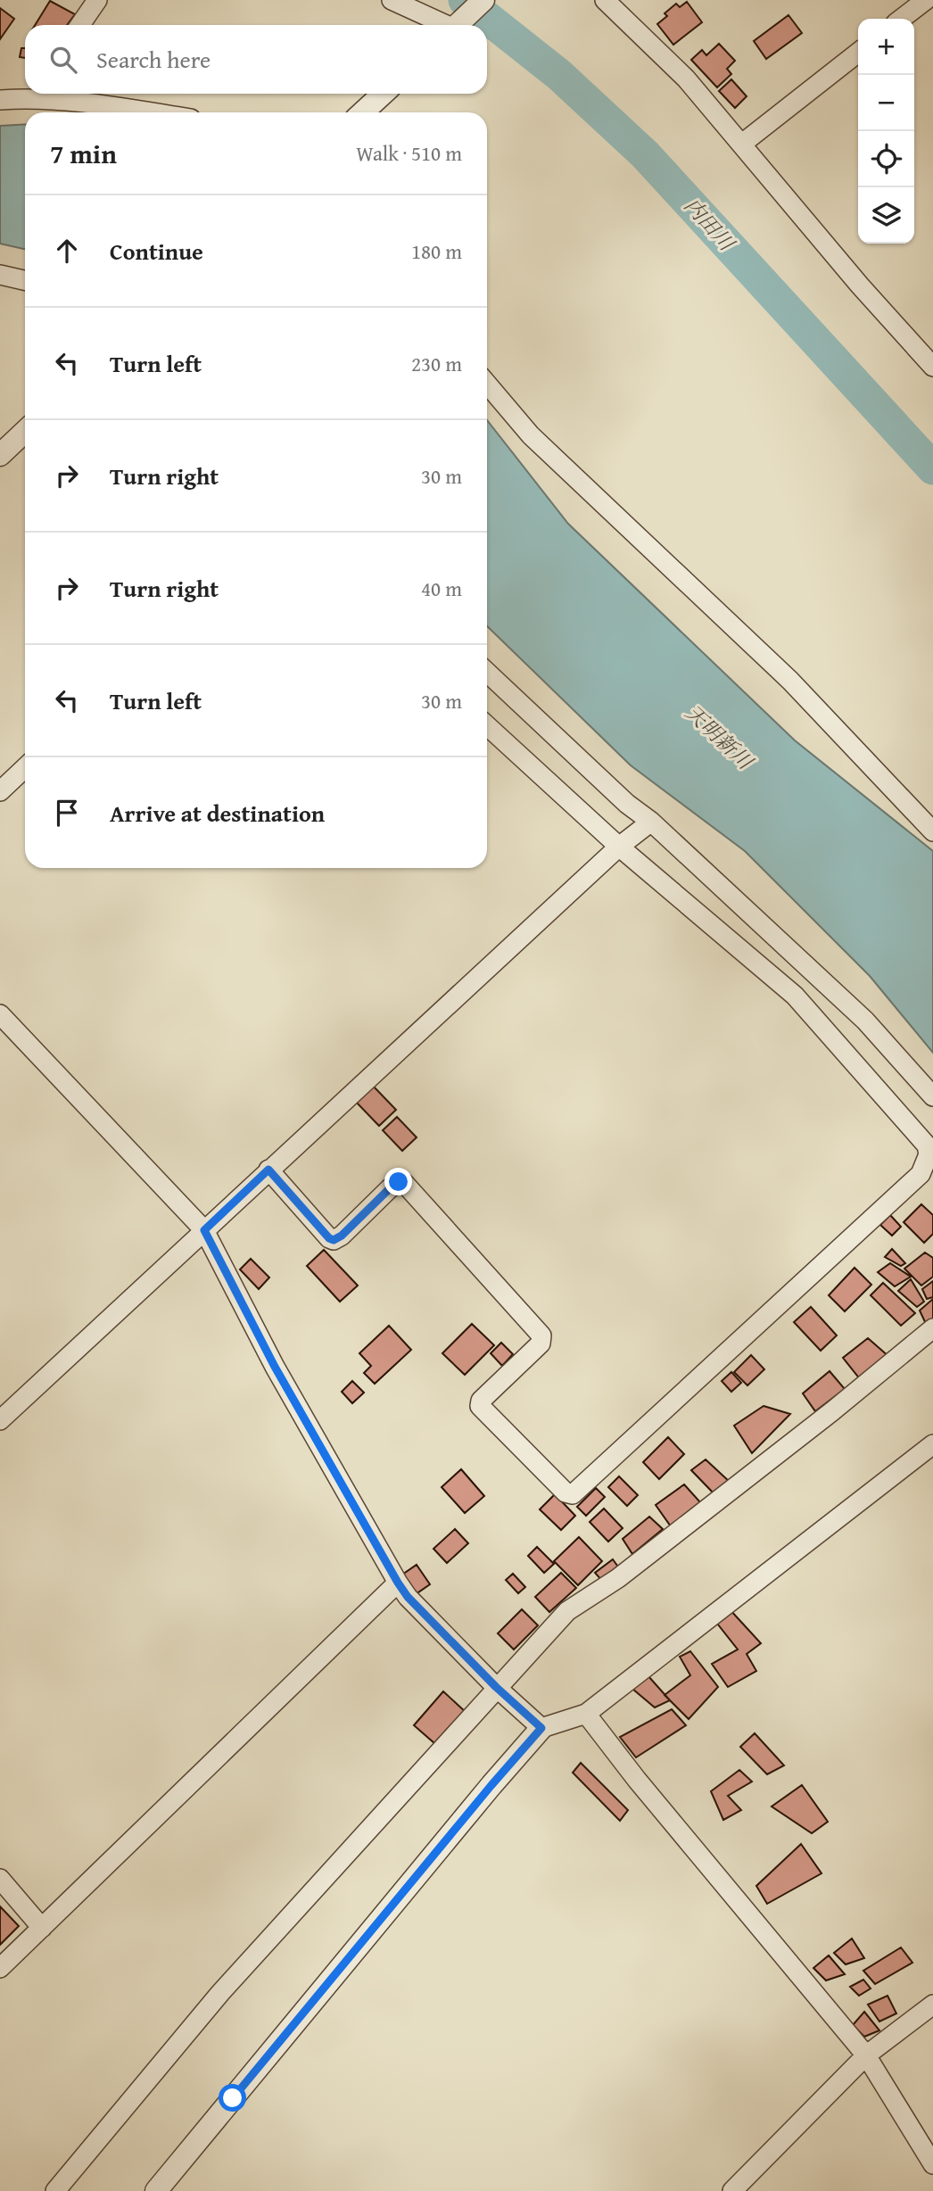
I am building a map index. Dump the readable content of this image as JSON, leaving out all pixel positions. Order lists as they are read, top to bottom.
{
  "water": ["内田川", "天明新川"],
  "page": {
    "map_buttons": ["+", "−"],
    "search": "Search here",
    "heading": ["7 min", "Walk · 510 m"],
    "list": [
      ["Continue", "180 m"],
      ["Turn left", "230 m"],
      ["Turn right", "30 m"],
      ["Turn right", "40 m"],
      ["Turn left", "30 m"],
      "Arrive at destination"
    ]
  }
}
